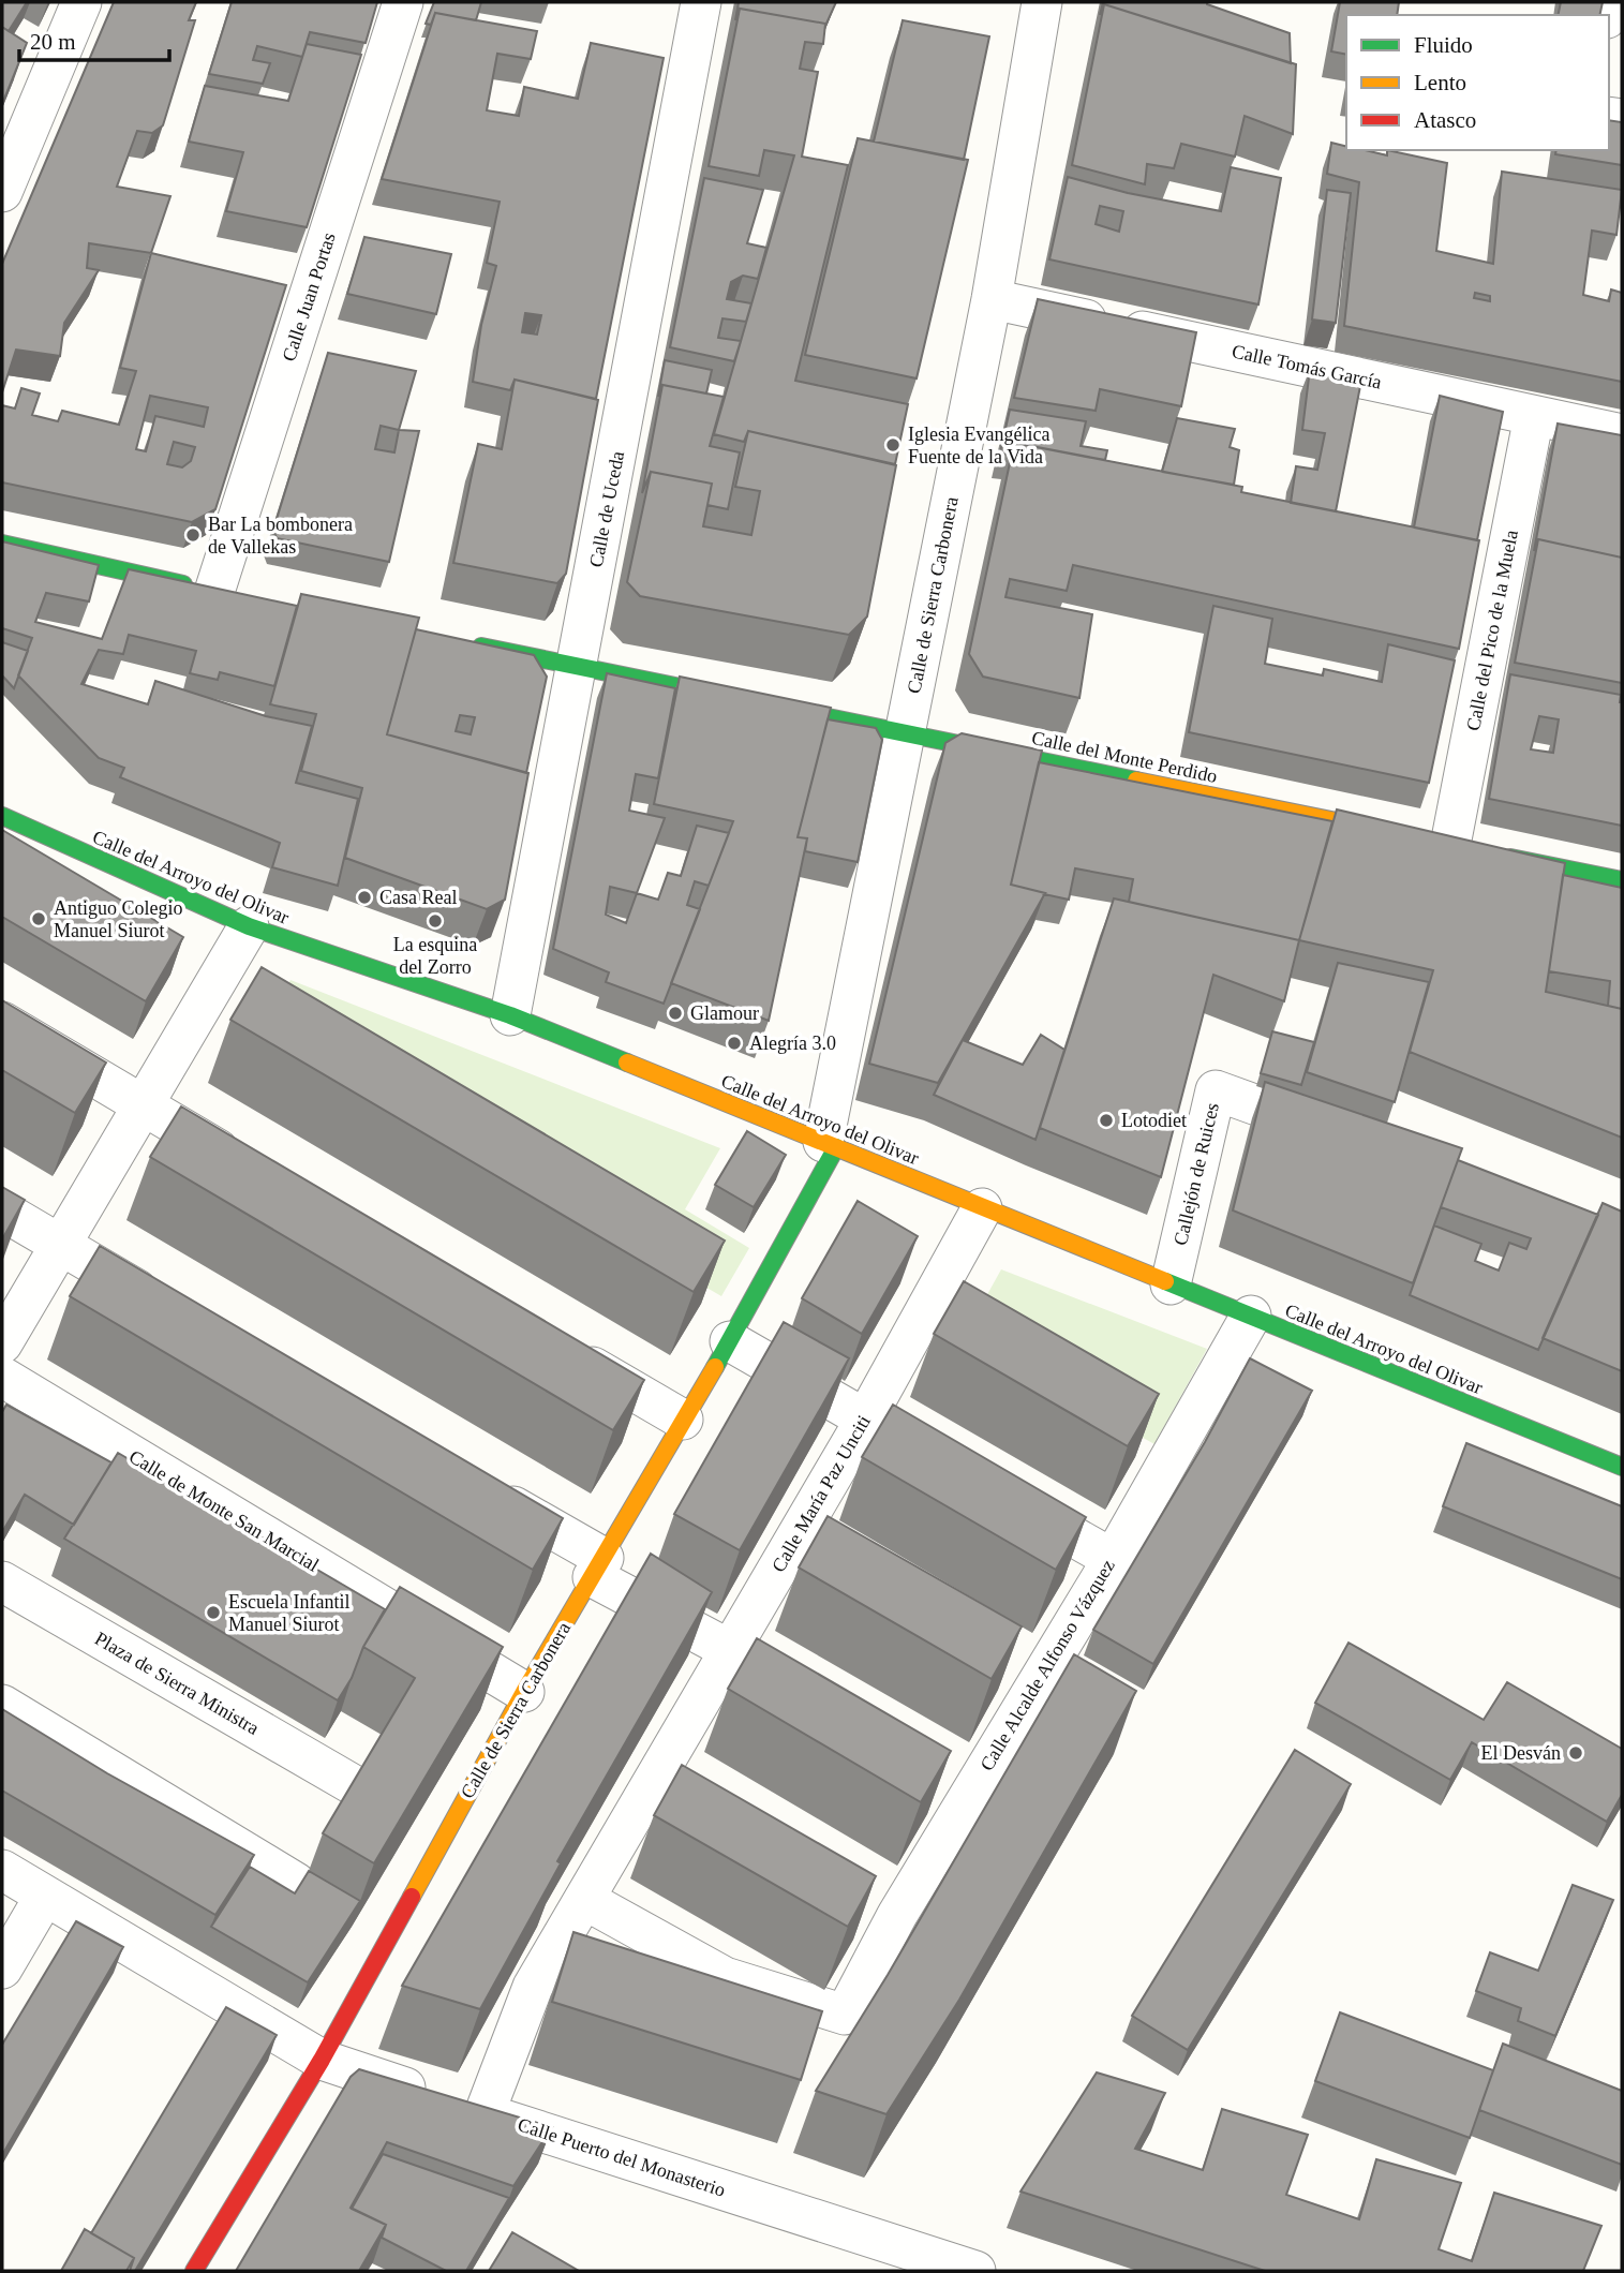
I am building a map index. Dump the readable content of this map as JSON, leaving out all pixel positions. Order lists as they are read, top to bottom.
{
  "streets": {
    "street": [
      "Calle Juan Portas",
      "Calle Tomás García",
      "Calle de Uceda",
      "Calle de Sierra Carbonera",
      "Calle del Pico de la Muela",
      "Calle del Monte Perdido",
      "Calle del Arroyo del Olivar",
      "Callejón de Ruices",
      "Calle María Paz Unciti",
      "Calle de Monte San Marcial",
      "Calle Alcalde Alfonso Vázquez",
      "Plaza de Sierra Ministra",
      "Calle Puerto del Monasterio"
    ]
  },
  "crossings": [
    ["Calle Tomás García", "Calle de Sierra Carbonera"],
    ["Calle Tomás García", "Calle del Pico de la Muela"],
    ["Calle de Uceda", "Calle del Monte Perdido"],
    ["Calle de Uceda", "Calle del Arroyo del Olivar"],
    ["Calle de Sierra Carbonera", "Calle del Monte Perdido"],
    ["Calle de Sierra Carbonera", "Calle del Arroyo del Olivar"],
    ["Calle de Sierra Carbonera", "Calle de Monte San Marcial"],
    ["Calle de Sierra Carbonera", "Calle Puerto del Monasterio"],
    ["Calle del Arroyo del Olivar", "Callejón de Ruices"],
    ["Calle del Arroyo del Olivar", "Calle María Paz Unciti"],
    ["Calle del Arroyo del Olivar", "Calle Alcalde Alfonso Vázquez"],
    ["Calle María Paz Unciti", "Calle Alcalde Alfonso Vázquez"],
    ["Calle María Paz Unciti", "Calle Puerto del Monasterio"]
  ],
  "places": [
    "Iglesia Evangélica Fuente de la Vida",
    "Bar La bombonera de Vallekas",
    "Casa Real",
    "Antiguo Colegio Manuel Siurot",
    "La esquina del Zorro",
    "Glamour",
    "Alegría 3.0",
    "Lotodiet",
    "Escuela Infantil Manuel Siurot",
    "El Desván"
  ],
  "legend": ["Fluido", "Lento", "Atasco"],
  "scale_bar": "20 m"
}
